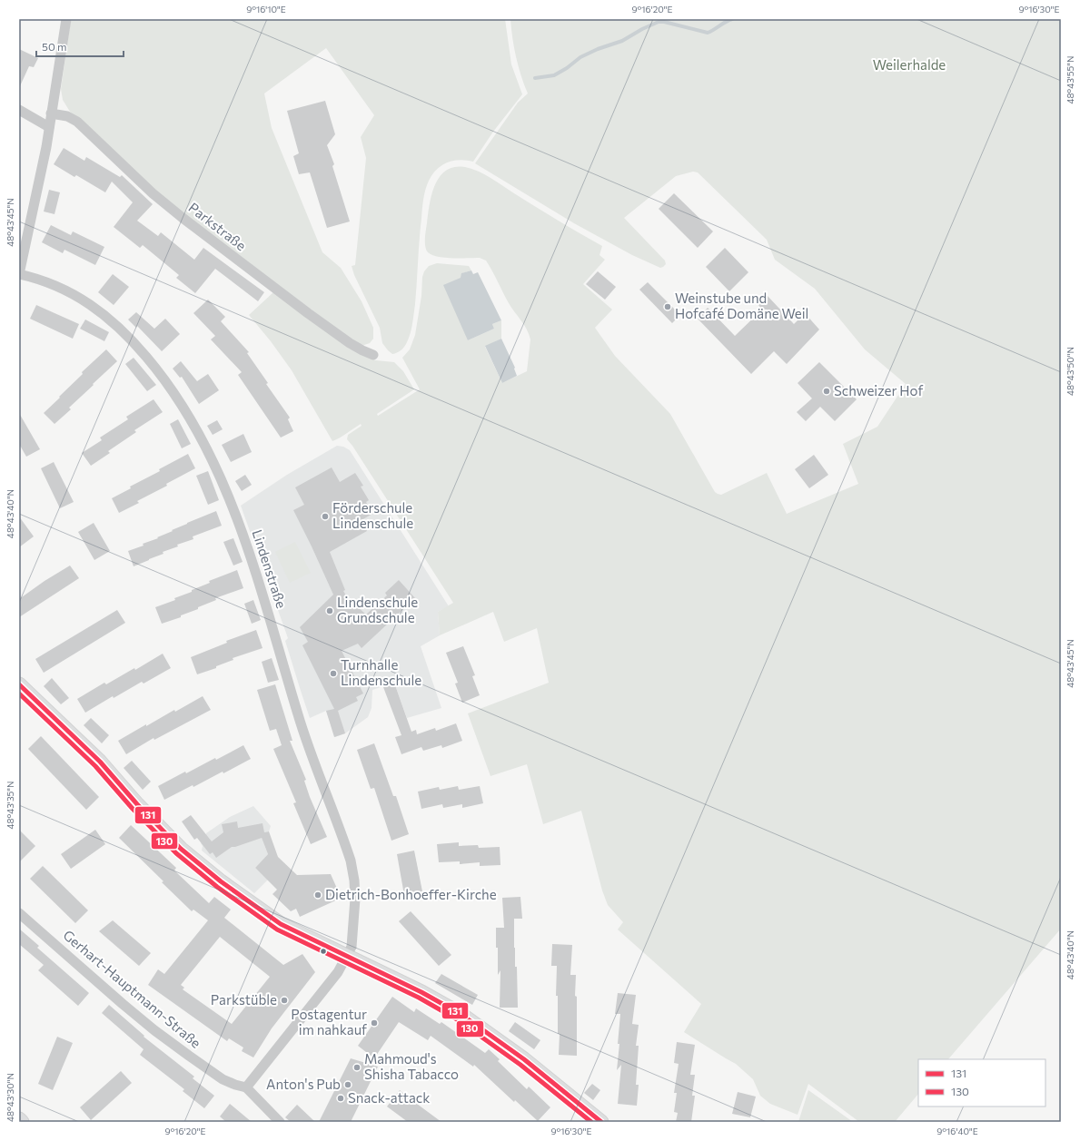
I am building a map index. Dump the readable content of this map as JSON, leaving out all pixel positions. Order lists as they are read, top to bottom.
{
  "streets": {
    "street": ["Parkstraße", "Lindenstraße", "Gerhart-Hauptmann-Straße"]
  },
  "crossings": [
    ["Lindenstraße", "Gerhart-Hauptmann-Straße"]
  ],
  "parks": ["Weilerhalde"],
  "places": [
    "Weinstube und Hofcafé Domäne Weil",
    "Schweizer Hof",
    "Förderschule Lindenschule",
    "Lindenschule Grundschule",
    "Turnhalle Lindenschule",
    "Dietrich-Bonhoeffer-Kirche",
    "Parkstüble",
    "Postagentur im nahkauf",
    "Mahmoud's Shisha Tabacco",
    "Anton's Pub",
    "Snack-attack"
  ],
  "lines": ["transit line 131", "transit line 130"],
  "legend": ["131", "130"],
  "scale_bar": "50 m",
  "coordinates": [
    "9°16'10\"E",
    "9°16'20\"E",
    "9°16'30\"E",
    "48°43'55\"N",
    "48°43'45\"N",
    "48°43'50\"N",
    "48°43'40\"N",
    "48°43'35\"N",
    "48°43'30\"N",
    "9°16'40\"E"
  ]
}
